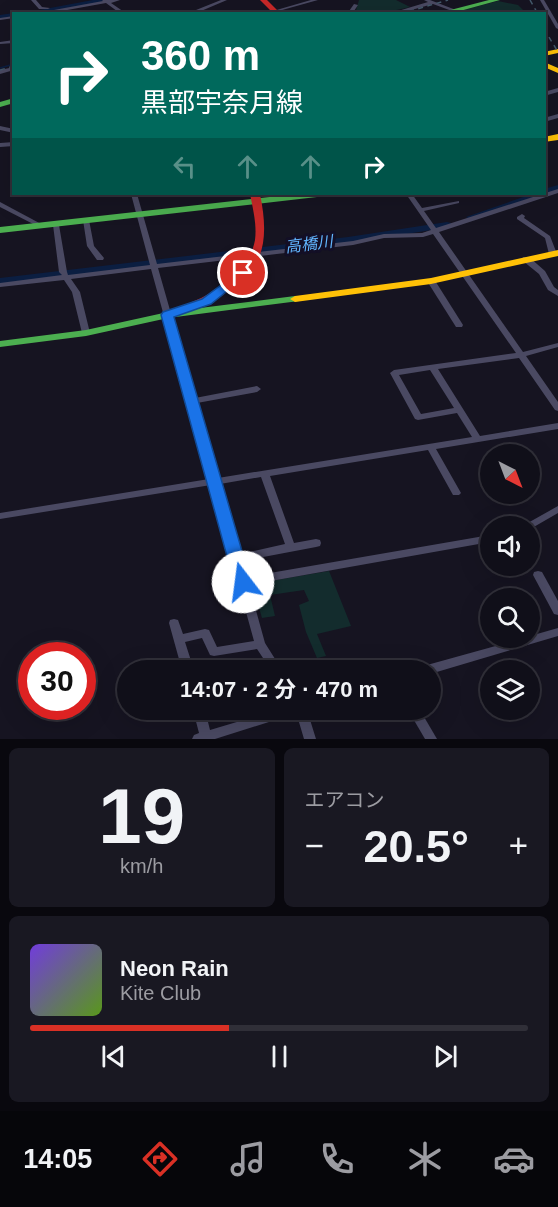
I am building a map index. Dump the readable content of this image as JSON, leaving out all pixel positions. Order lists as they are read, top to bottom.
{
  "water": ["高橋川"],
  "north": "bottom right",
  "page": {
    "turn": ["360 m", "黒部宇奈月線"],
    "limit": "30",
    "trip": "14:07 · 2 分 · 470 m",
    "tile": [
      ["19", "km/h"],
      "エアコン"
    ],
    "heat": ["−", "20.5°", "+"],
    "song": ["Neon Rain", "Kite Club"],
    "tabs": "14:05"
  }
}
